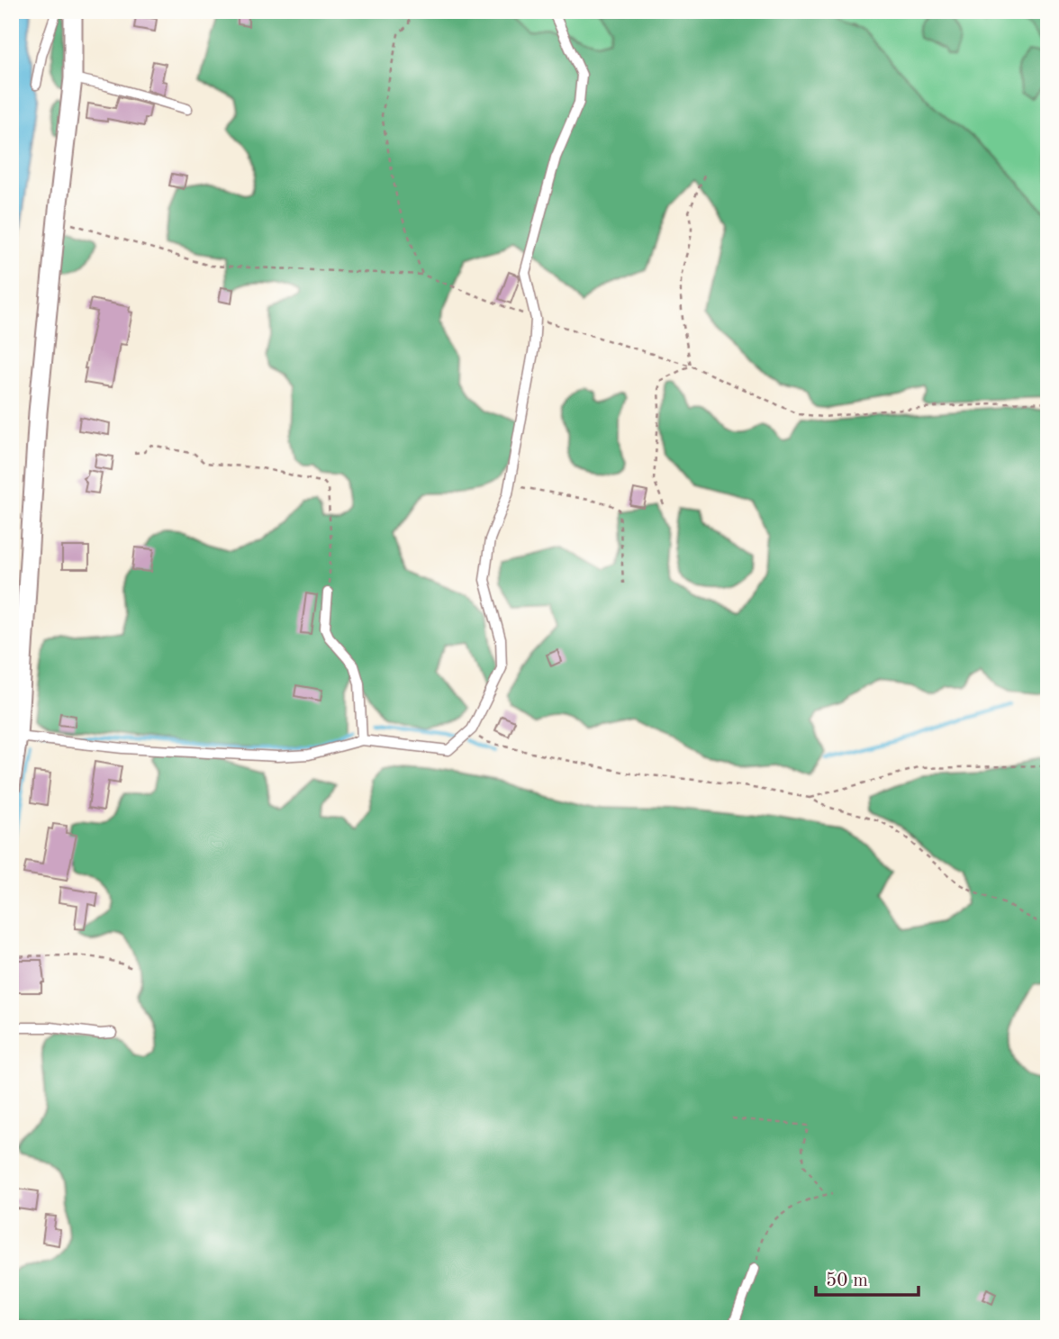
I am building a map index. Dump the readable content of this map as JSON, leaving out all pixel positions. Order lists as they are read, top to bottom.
{
  "scale_bar": "50 m"
}
